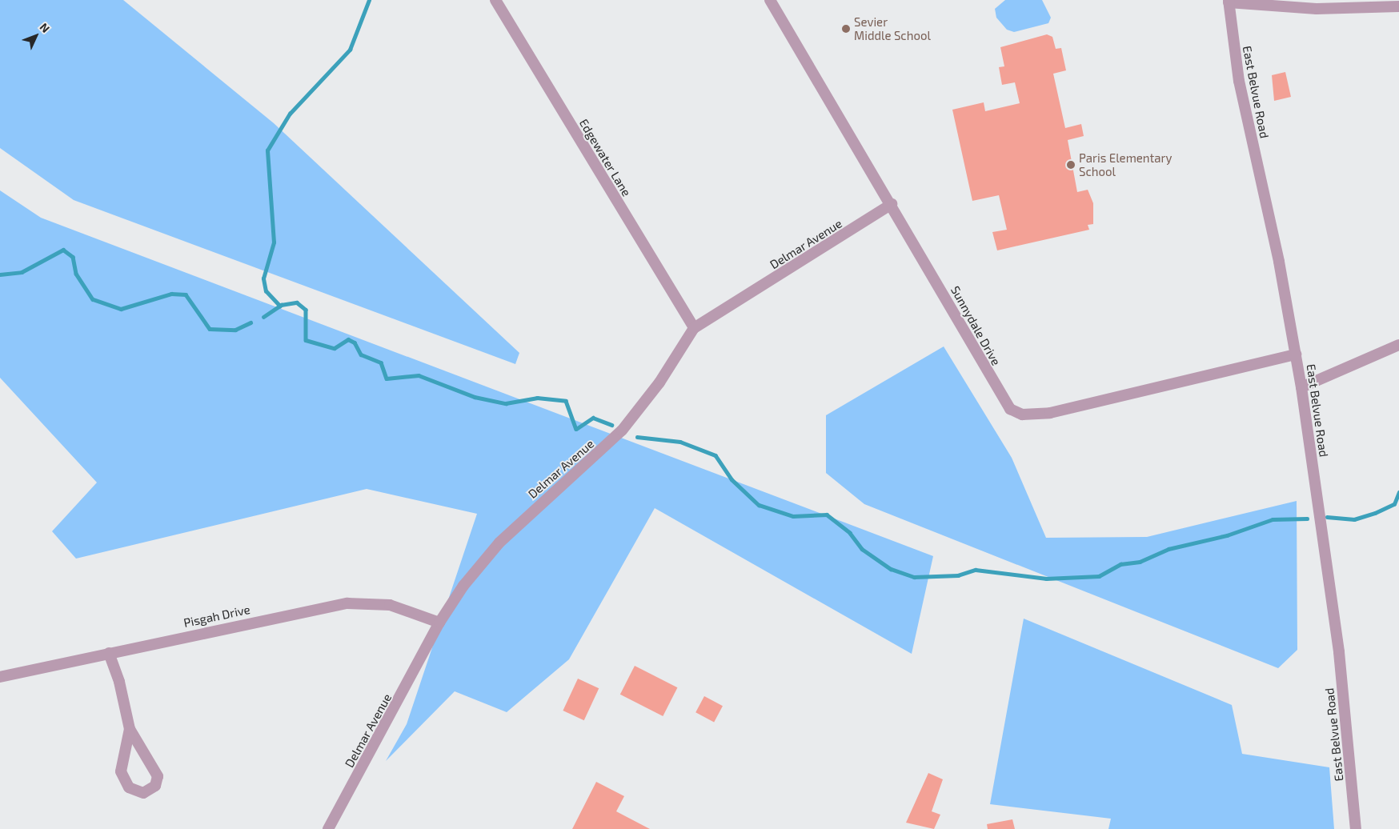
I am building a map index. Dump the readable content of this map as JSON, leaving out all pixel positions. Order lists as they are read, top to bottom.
{
  "streets": {
    "street": [
      "East Belvue Road",
      "Edgewater Lane",
      "Delmar Avenue",
      "Sunnydale Drive",
      "Pisgah Drive"
    ]
  },
  "crossings": [
    ["East Belvue Road", "Sunnydale Drive"],
    ["Edgewater Lane", "Delmar Avenue"],
    ["Delmar Avenue", "Sunnydale Drive"],
    ["Delmar Avenue", "Pisgah Drive"]
  ],
  "places": ["Sevier Middle School", "Paris Elementary School"],
  "north": "top right"
}
